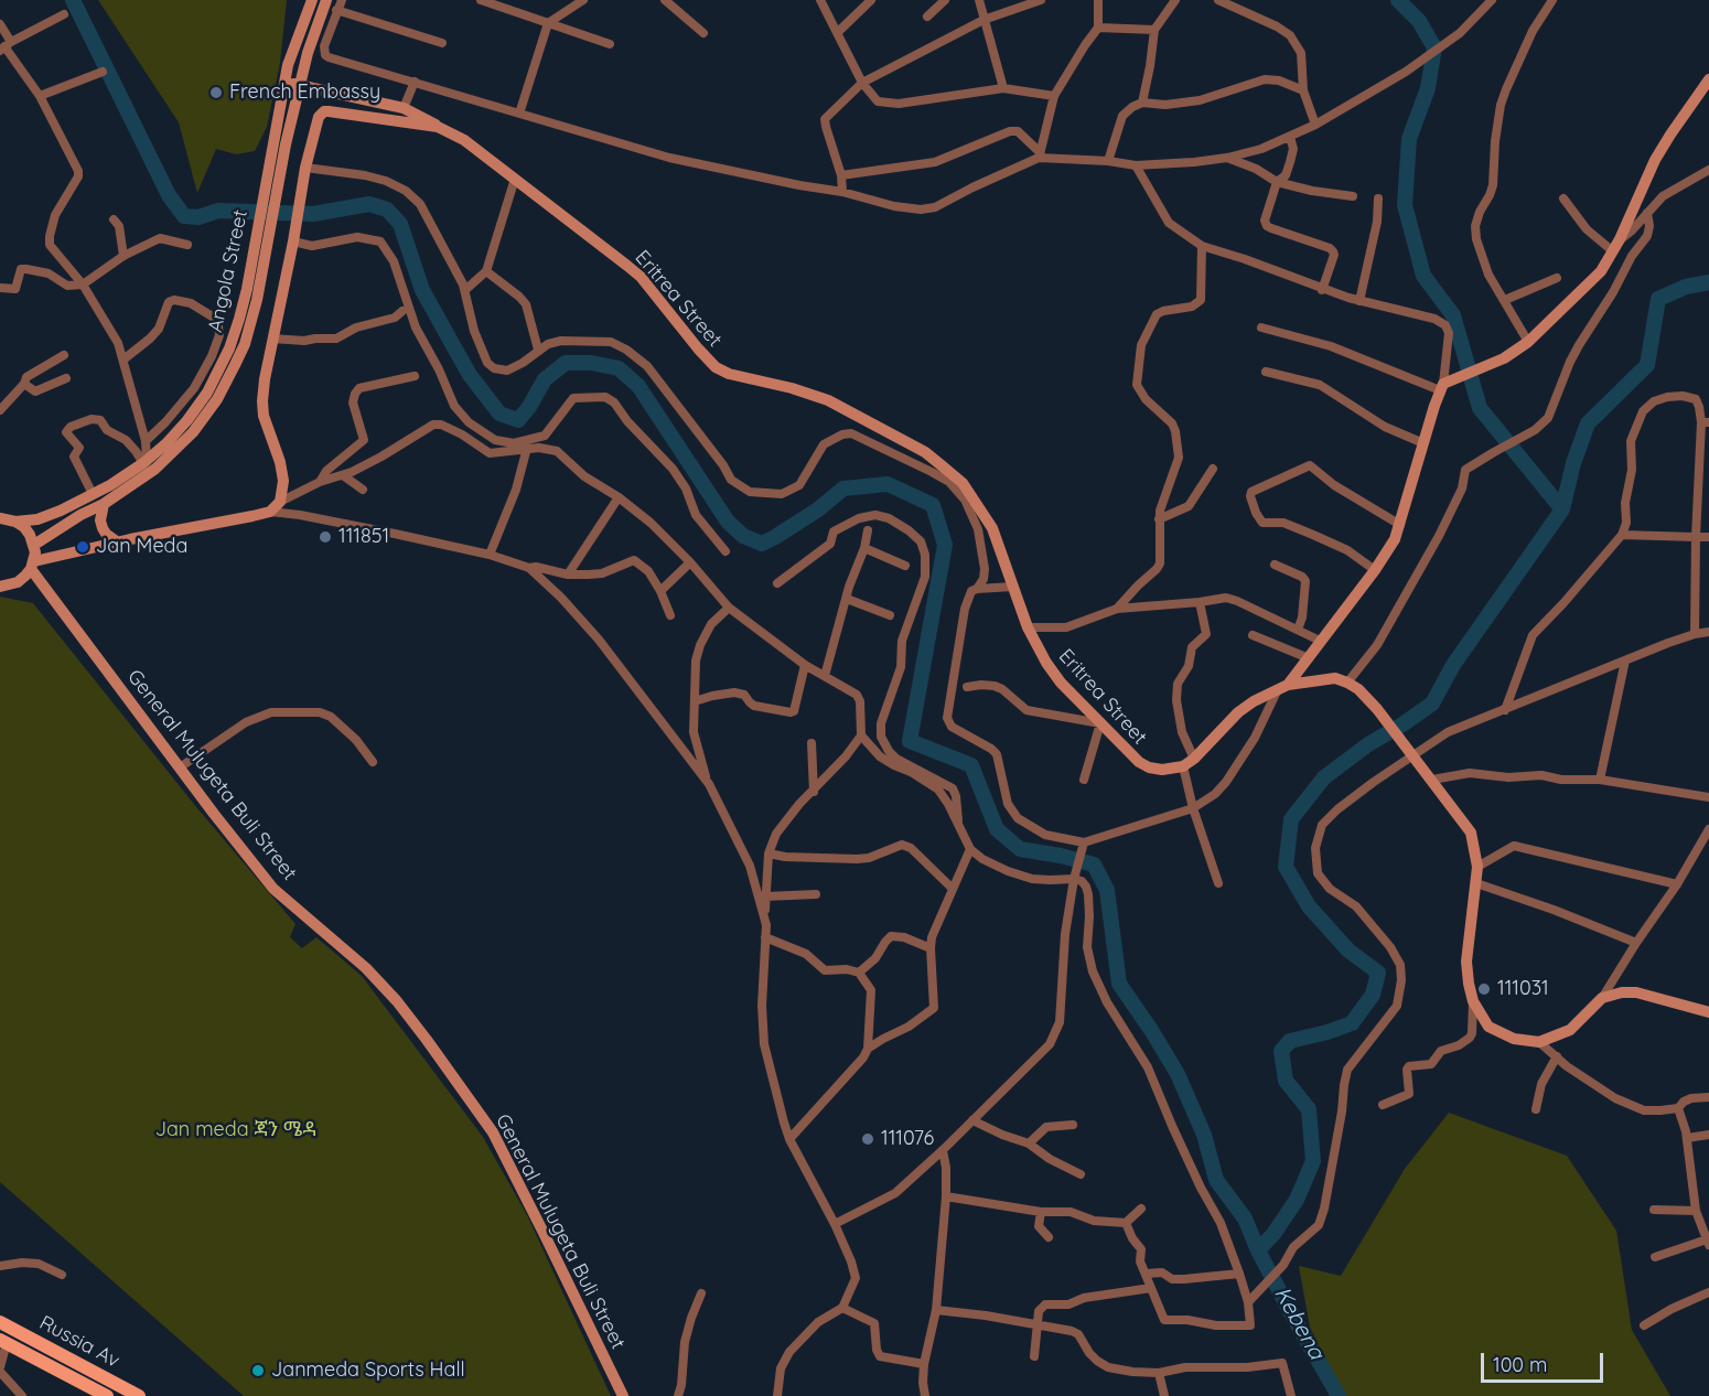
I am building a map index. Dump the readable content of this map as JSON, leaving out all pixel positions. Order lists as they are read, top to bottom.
{
  "streets": {
    "main road": [
      "Angola Street",
      "Eritrea Street",
      "General Mulugeta Buli Street",
      "Russia Av"
    ]
  },
  "water": ["Kebena"],
  "parks": ["Jan meda ጃን ሜዳ"],
  "places": [
    "French Embassy",
    "111851",
    "Jan Meda",
    "111031",
    "111076",
    "Janmeda Sports Hall"
  ],
  "scale_bar": "100 m"
}
